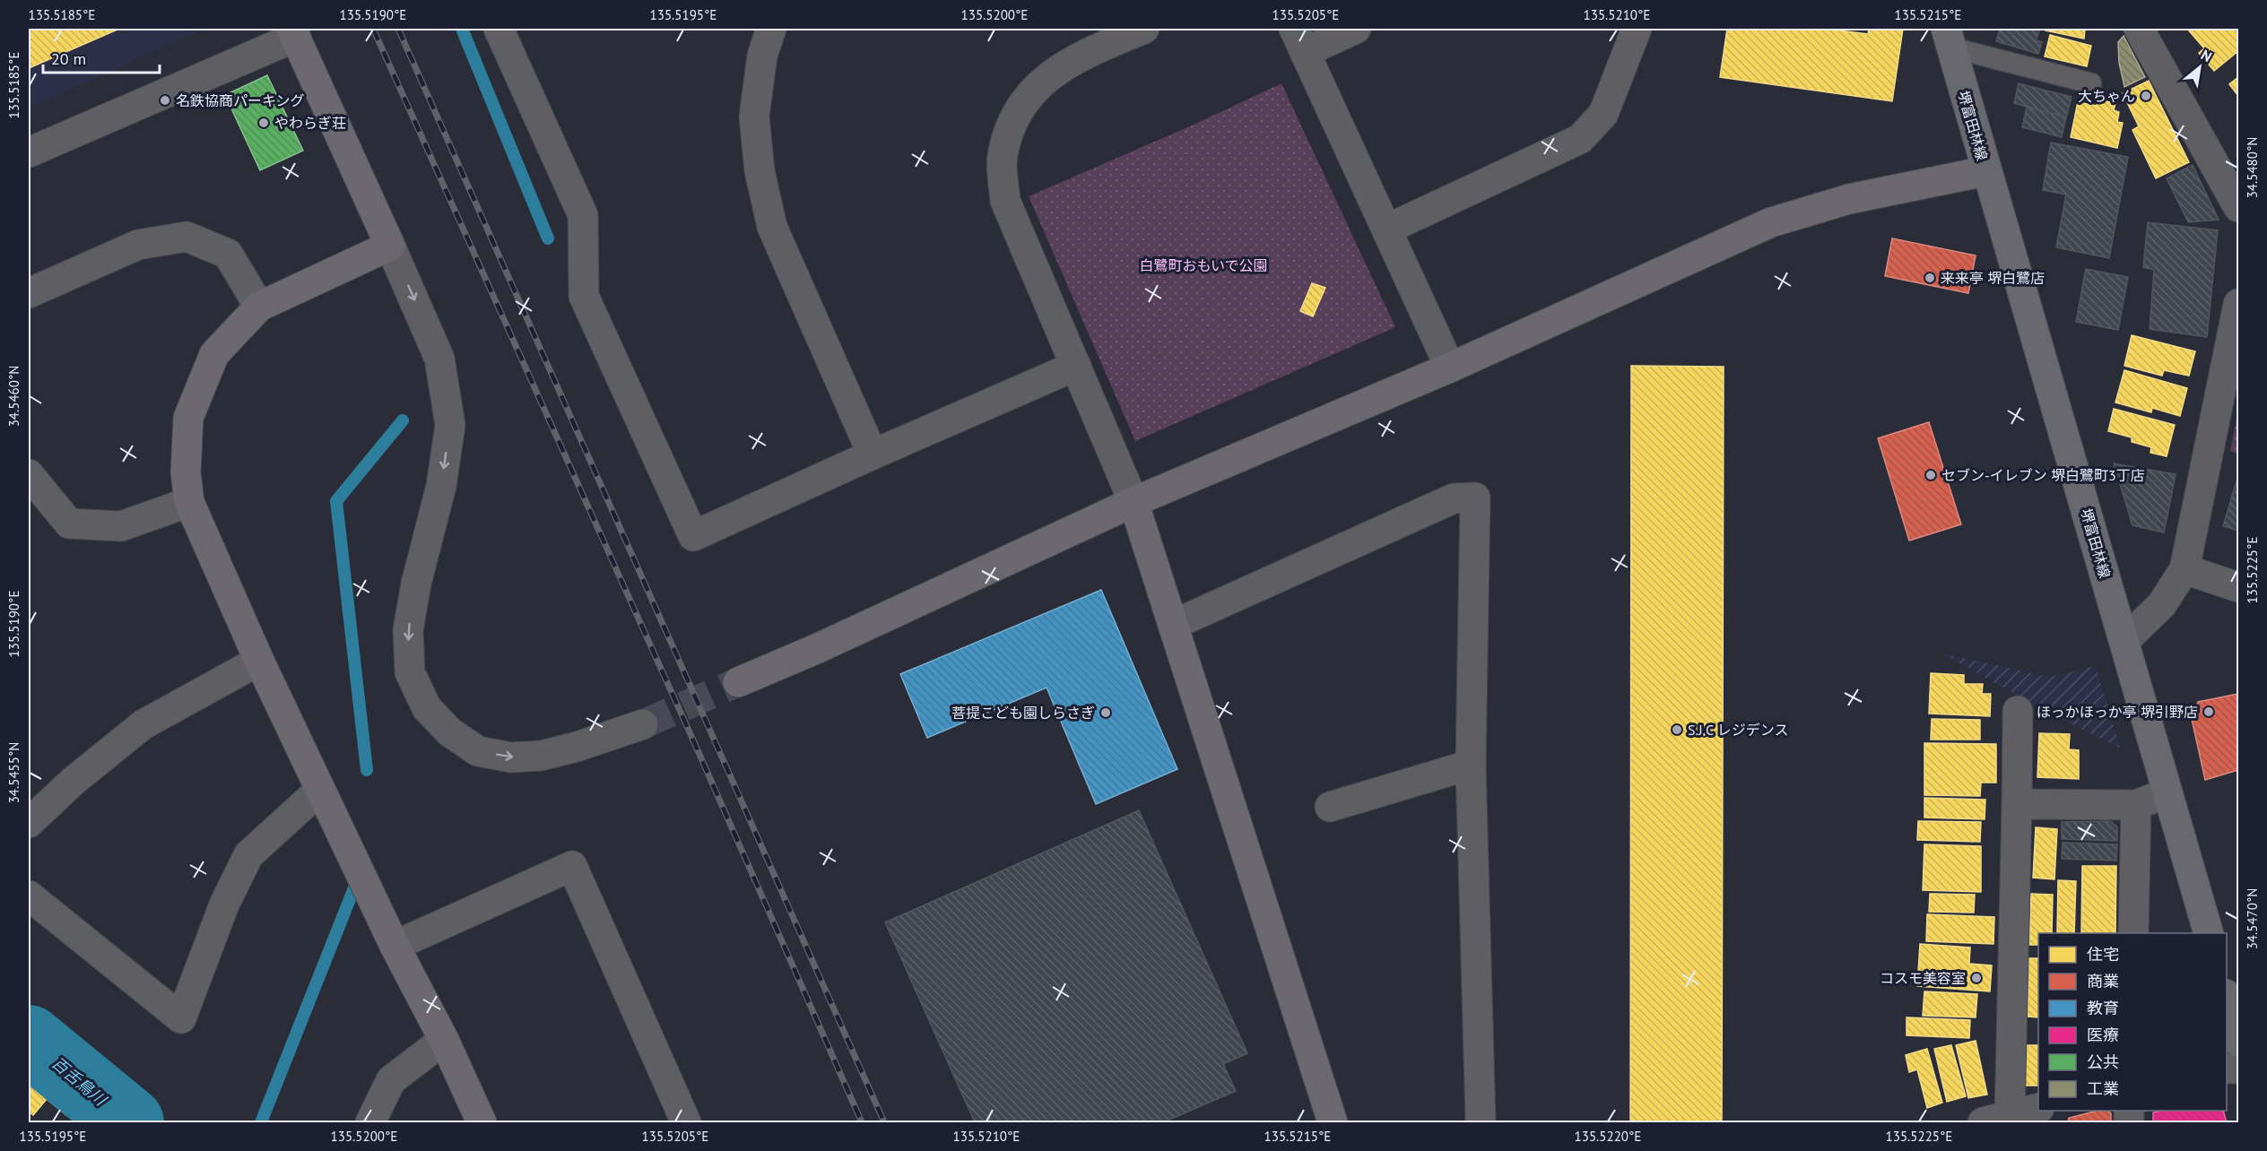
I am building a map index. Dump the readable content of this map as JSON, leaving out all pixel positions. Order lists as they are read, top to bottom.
{
  "streets": {
    "main road": ["堺富田林線"]
  },
  "water": ["百舌鳥川"],
  "parks": ["白鷺町おもいで公園"],
  "places": [
    "大ちゃん",
    "名鉄協商パーキング",
    "やわらぎ荘",
    "来来亭 堺白鷺店",
    "セブン-イレブン 堺白鷺町3丁店",
    "ほっかほっか亭 堺引野店",
    "菩提こども園しらさぎ",
    "S.J.C レジデンス",
    "コスモ美容室"
  ],
  "legend": [
    "住宅",
    "商業",
    "教育",
    "医療",
    "公共",
    "工業"
  ],
  "scale_bar": "20 m",
  "north": "top right",
  "coordinates": [
    "135.5185°E",
    "135.5190°E",
    "135.5195°E",
    "135.5200°E",
    "135.5205°E",
    "135.5210°E",
    "135.5215°E",
    "34.5480°N",
    "34.5460°N",
    "135.5225°E",
    "34.5455°N",
    "34.5470°N",
    "135.5220°E"
  ]
}
